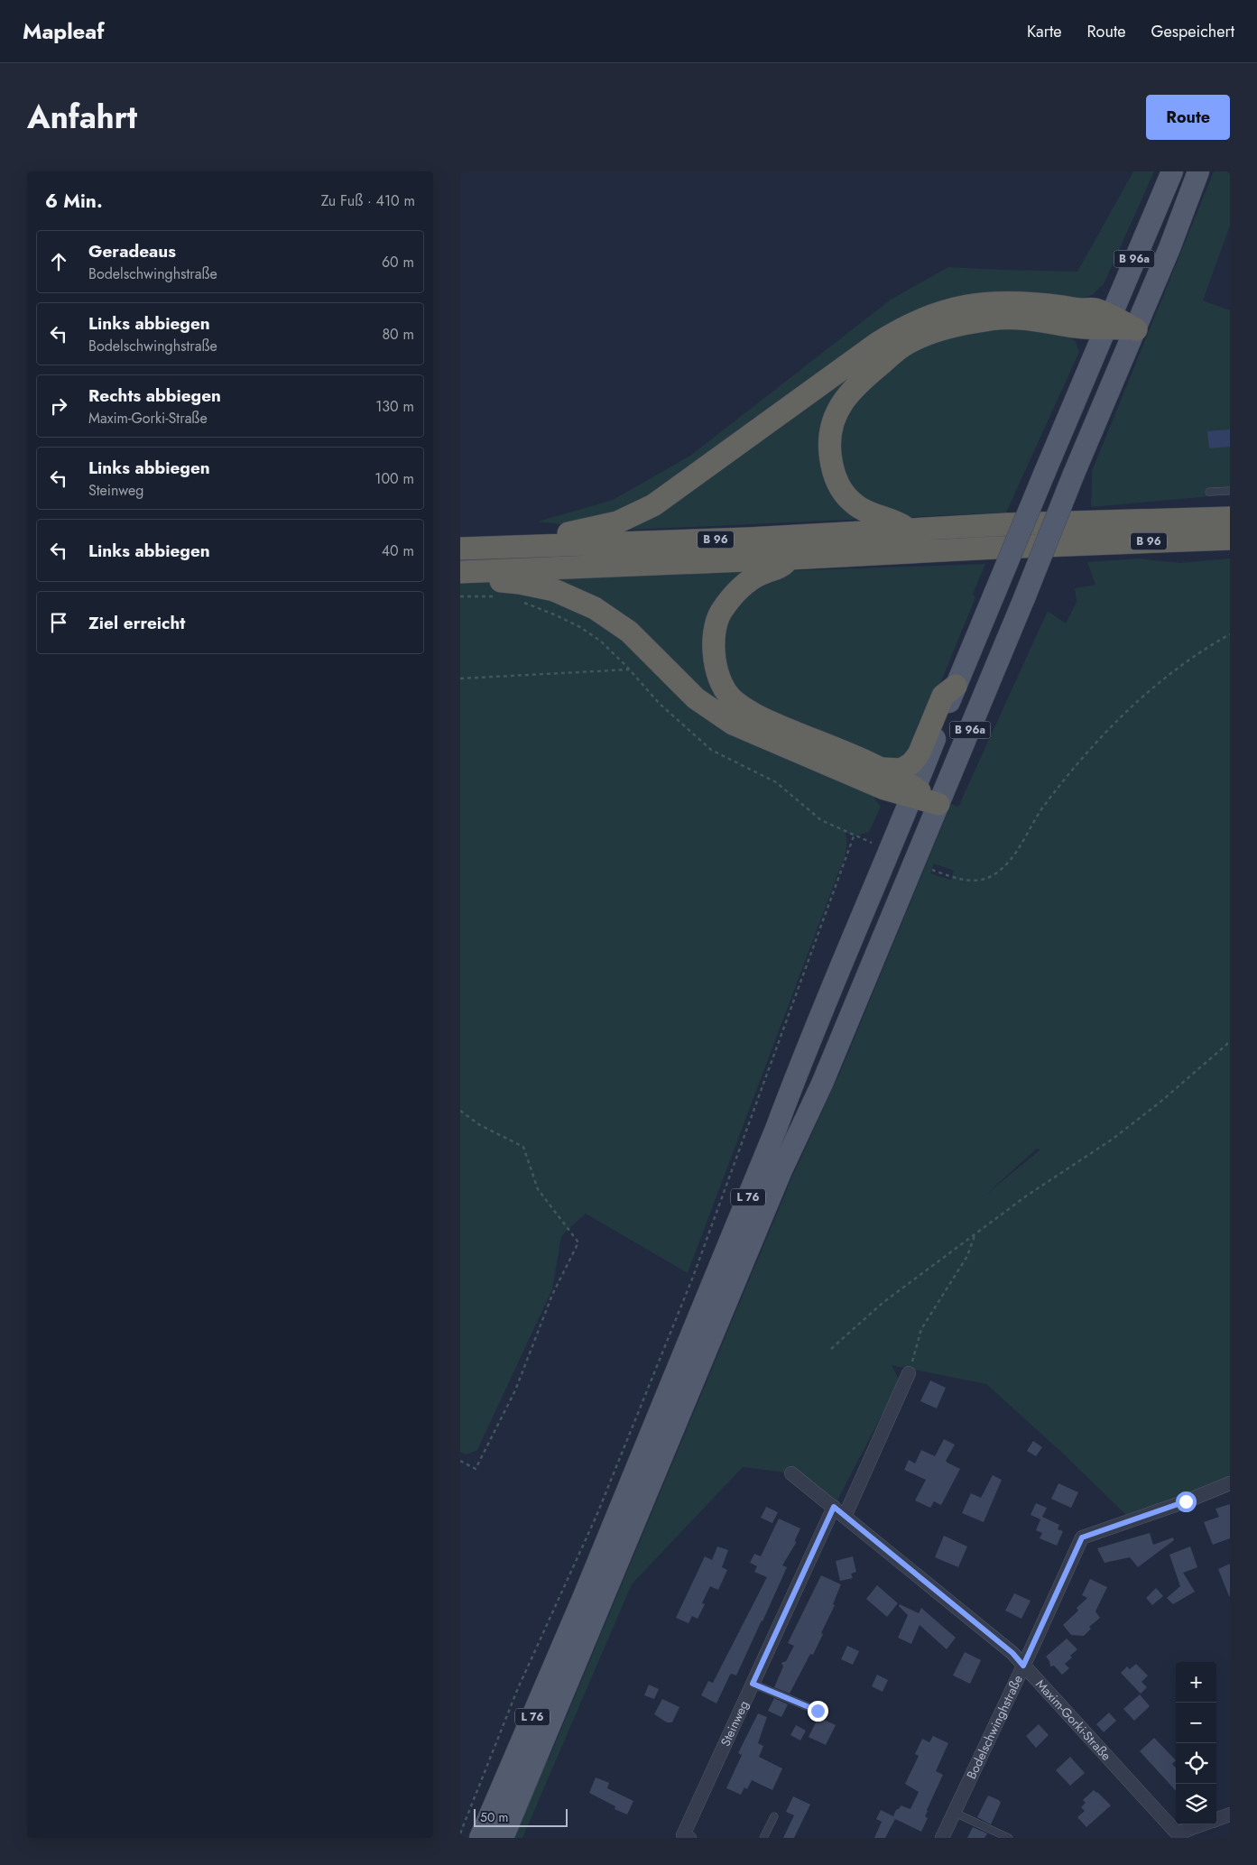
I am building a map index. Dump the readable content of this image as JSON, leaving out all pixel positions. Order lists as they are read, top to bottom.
{
  "streets": {
    "highway": ["B 96"],
    "main road": ["B 96a", "L 76"],
    "street": ["Maxim-Gorki-Straße", "Steinweg", "Bodelschwinghstraße"]
  },
  "crossings": [
    ["B 96a", "L 76"],
    ["Maxim-Gorki-Straße", "Steinweg"],
    ["Maxim-Gorki-Straße", "Bodelschwinghstraße"]
  ],
  "scale_bar": "50 m",
  "page": {
    "header": "Mapleaf",
    "nav": ["Karte", "Route", "Gespeichert"],
    "title": "Anfahrt",
    "buttons": "Route",
    "heading": ["6 Min.", "Zu Fuß · 410 m"],
    "list": [
      ["Geradeaus", "Bodelschwinghstraße", "60 m"],
      ["Links abbiegen", "Bodelschwinghstraße", "80 m"],
      ["Rechts abbiegen", "Maxim-Gorki-Straße", "130 m"],
      ["Links abbiegen", "Steinweg", "100 m"],
      ["Links abbiegen", "40 m"],
      "Ziel erreicht"
    ],
    "map_buttons": ["+", "−"],
    "scale": "50 m"
  }
}
